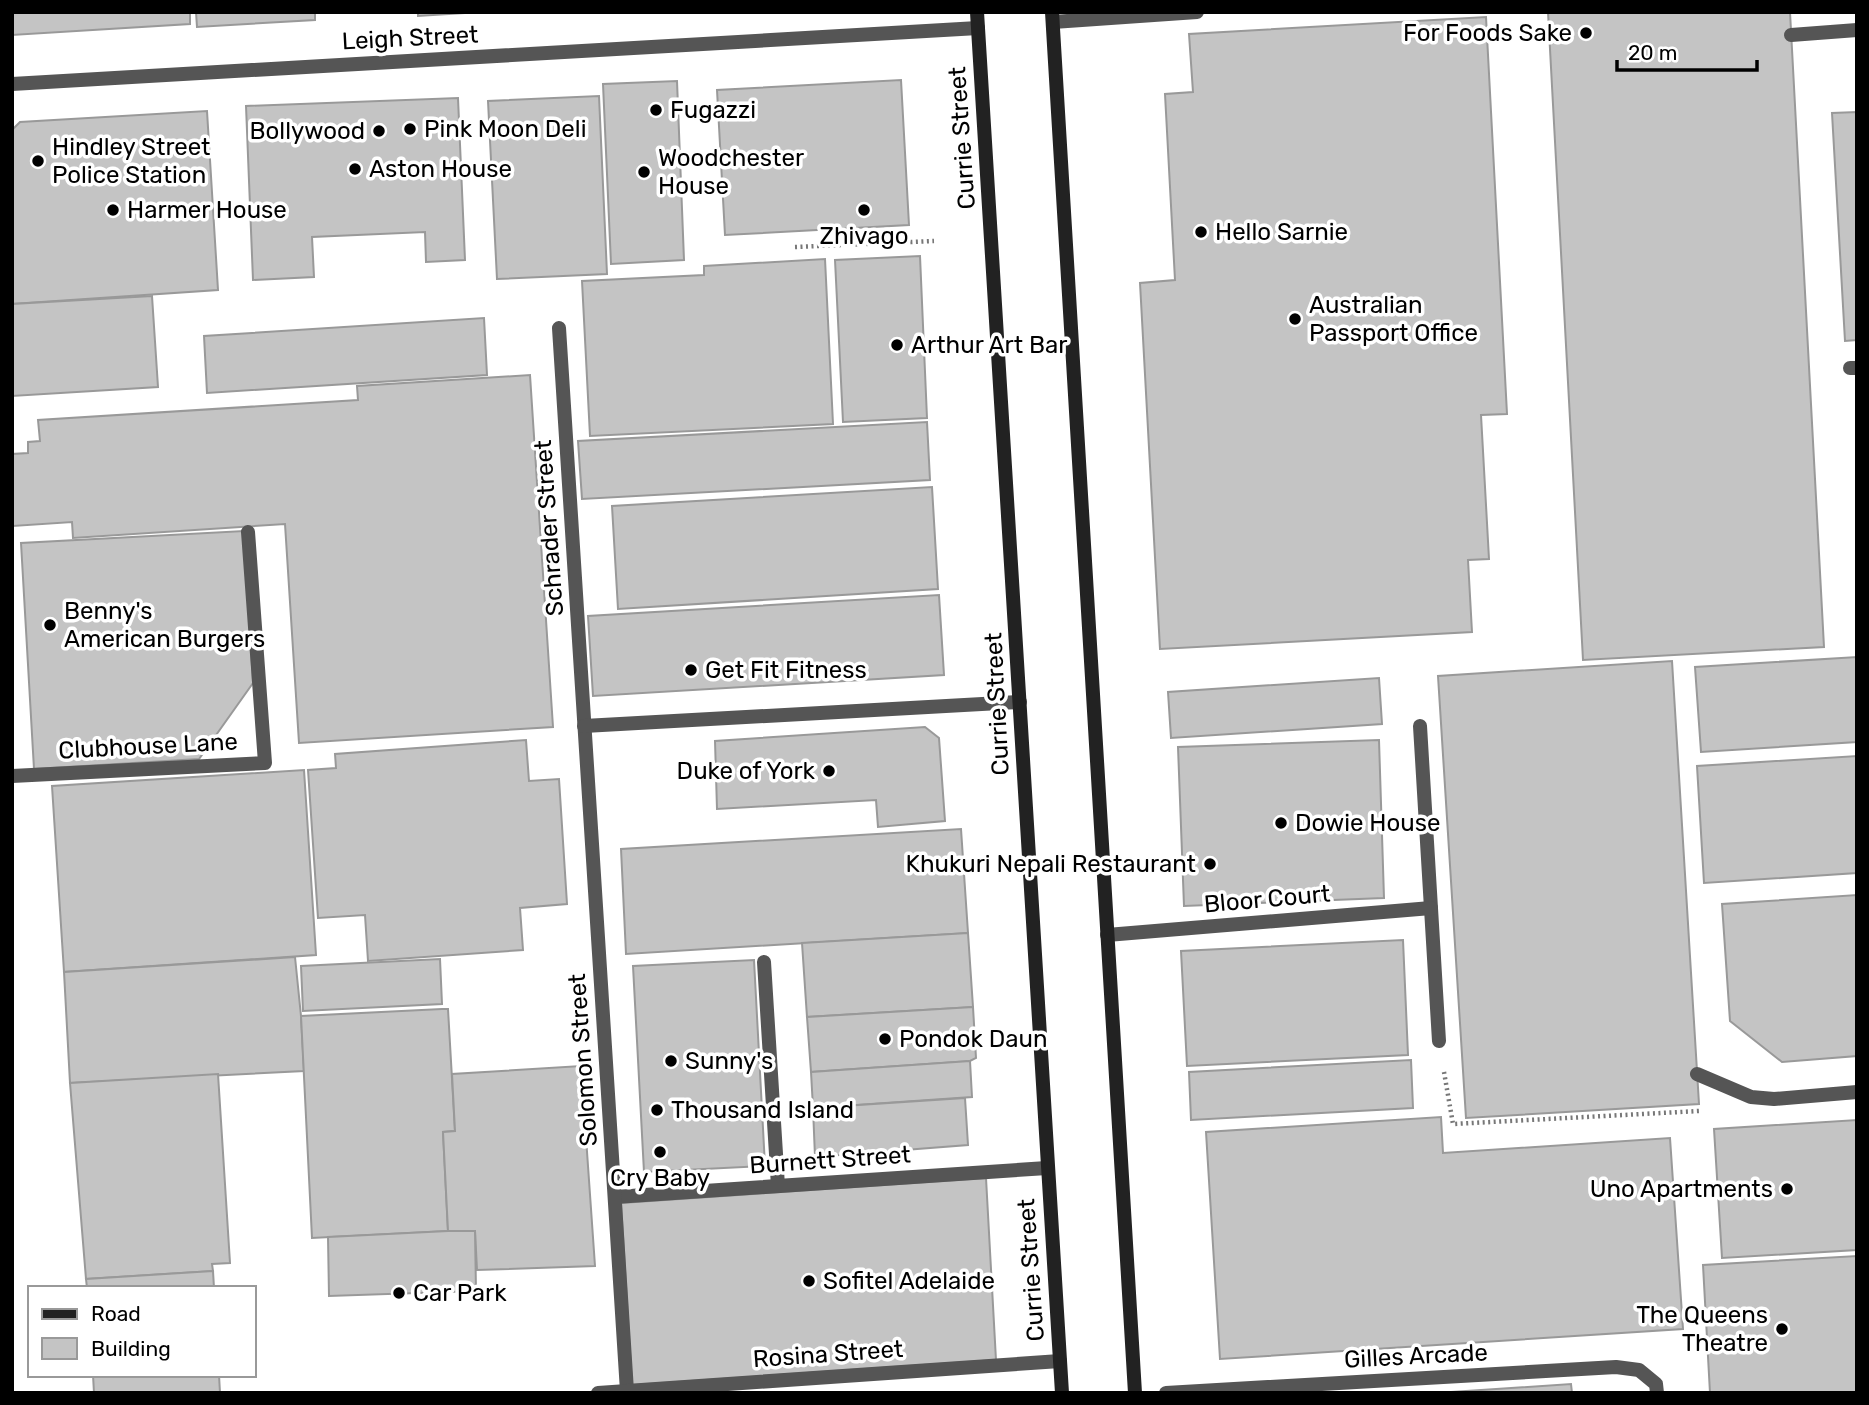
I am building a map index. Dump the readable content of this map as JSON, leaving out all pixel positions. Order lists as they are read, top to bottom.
{
  "streets": {
    "main road": ["Currie Street"],
    "street": [
      "Leigh Street",
      "Schrader Street",
      "Clubhouse Lane",
      "Bloor Court",
      "Solomon Street",
      "Burnett Street",
      "Rosina Street",
      "Gilles Arcade"
    ]
  },
  "crossings": [
    ["Leigh Street", "Currie Street"],
    ["Currie Street", "Burnett Street"],
    ["Currie Street", "Rosina Street"],
    ["Schrader Street", "Solomon Street"],
    ["Solomon Street", "Burnett Street"],
    ["Solomon Street", "Rosina Street"]
  ],
  "places": [
    "For Foods Sake",
    "Fugazzi",
    "Pink Moon Deli",
    "Bollywood",
    "Hindley Street Police Station",
    "Aston House",
    "Woodchester House",
    "Harmer House",
    "Zhivago",
    "Hello Sarnie",
    "Australian Passport Office",
    "Arthur Art Bar",
    "Benny's American Burgers",
    "Get Fit Fitness",
    "Duke of York",
    "Dowie House",
    "Khukuri Nepali Restaurant",
    "Pondok Daun",
    "Sunny's",
    "Thousand Island",
    "Cry Baby",
    "Uno Apartments",
    "Sofitel Adelaide",
    "Car Park",
    "The Queens Theatre"
  ],
  "legend": ["Road", "Building"],
  "scale_bar": "20 m"
}
